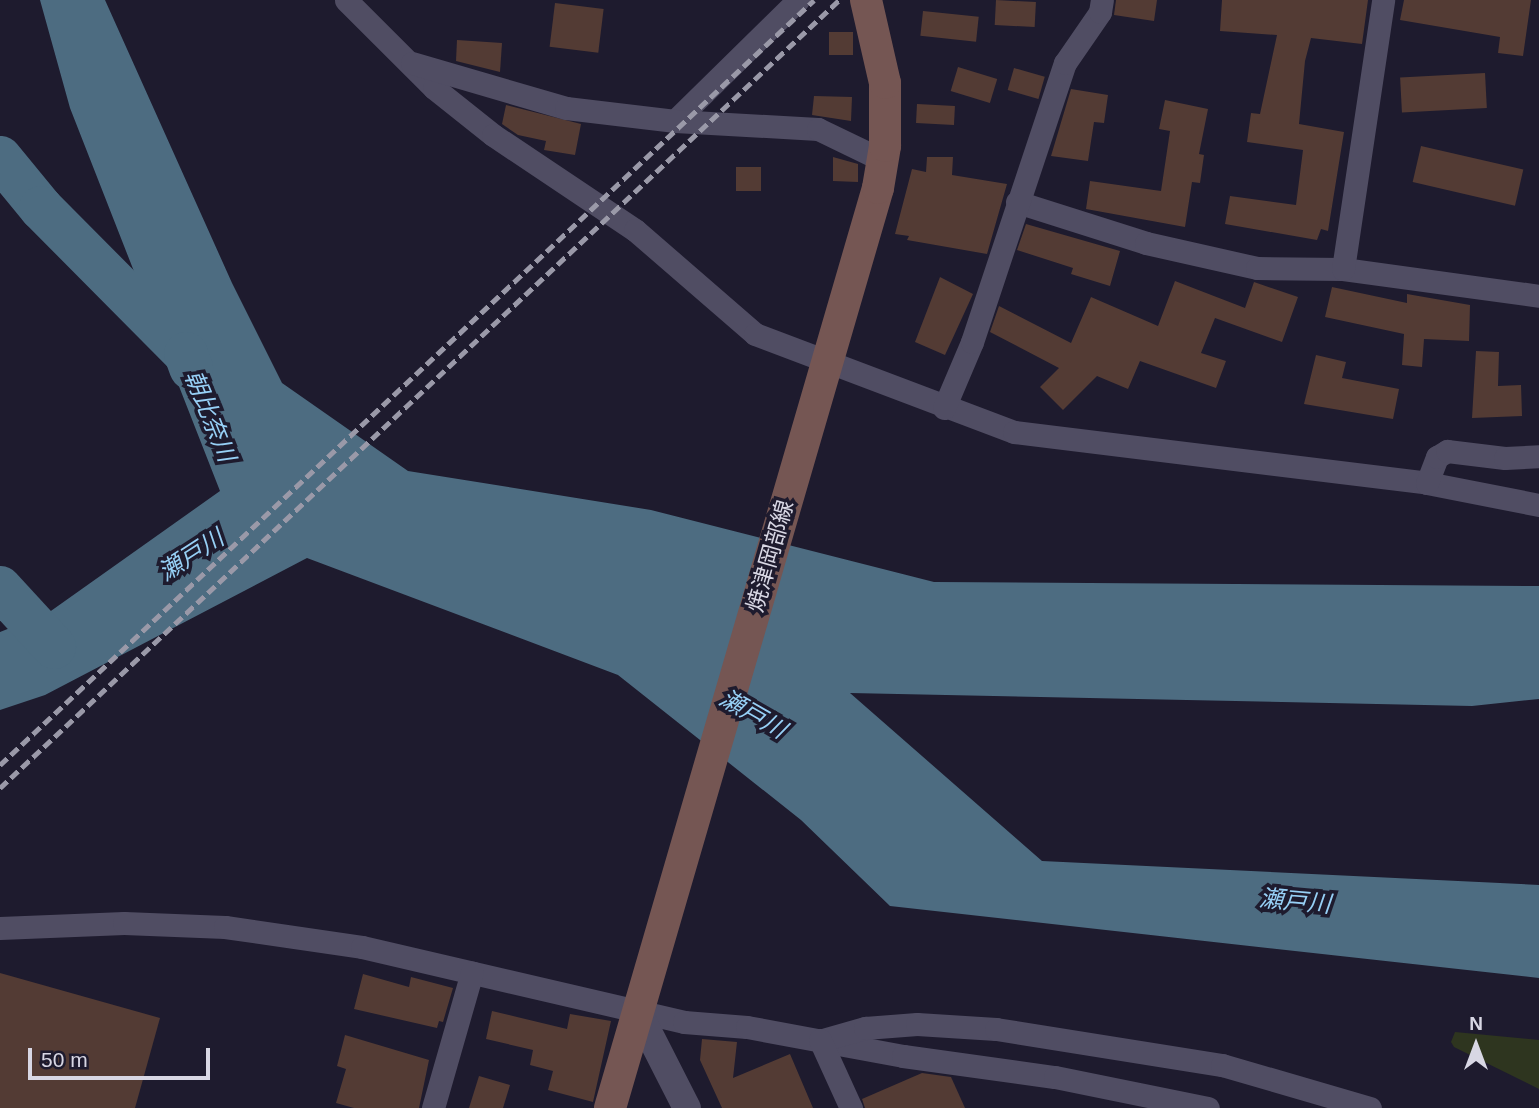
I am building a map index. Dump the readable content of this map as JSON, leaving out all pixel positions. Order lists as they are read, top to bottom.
{
  "streets": {
    "main road": ["焼津岡部線"]
  },
  "water": ["朝比奈川", "瀬戸川"],
  "scale_bar": "50 m",
  "north": "top"
}
